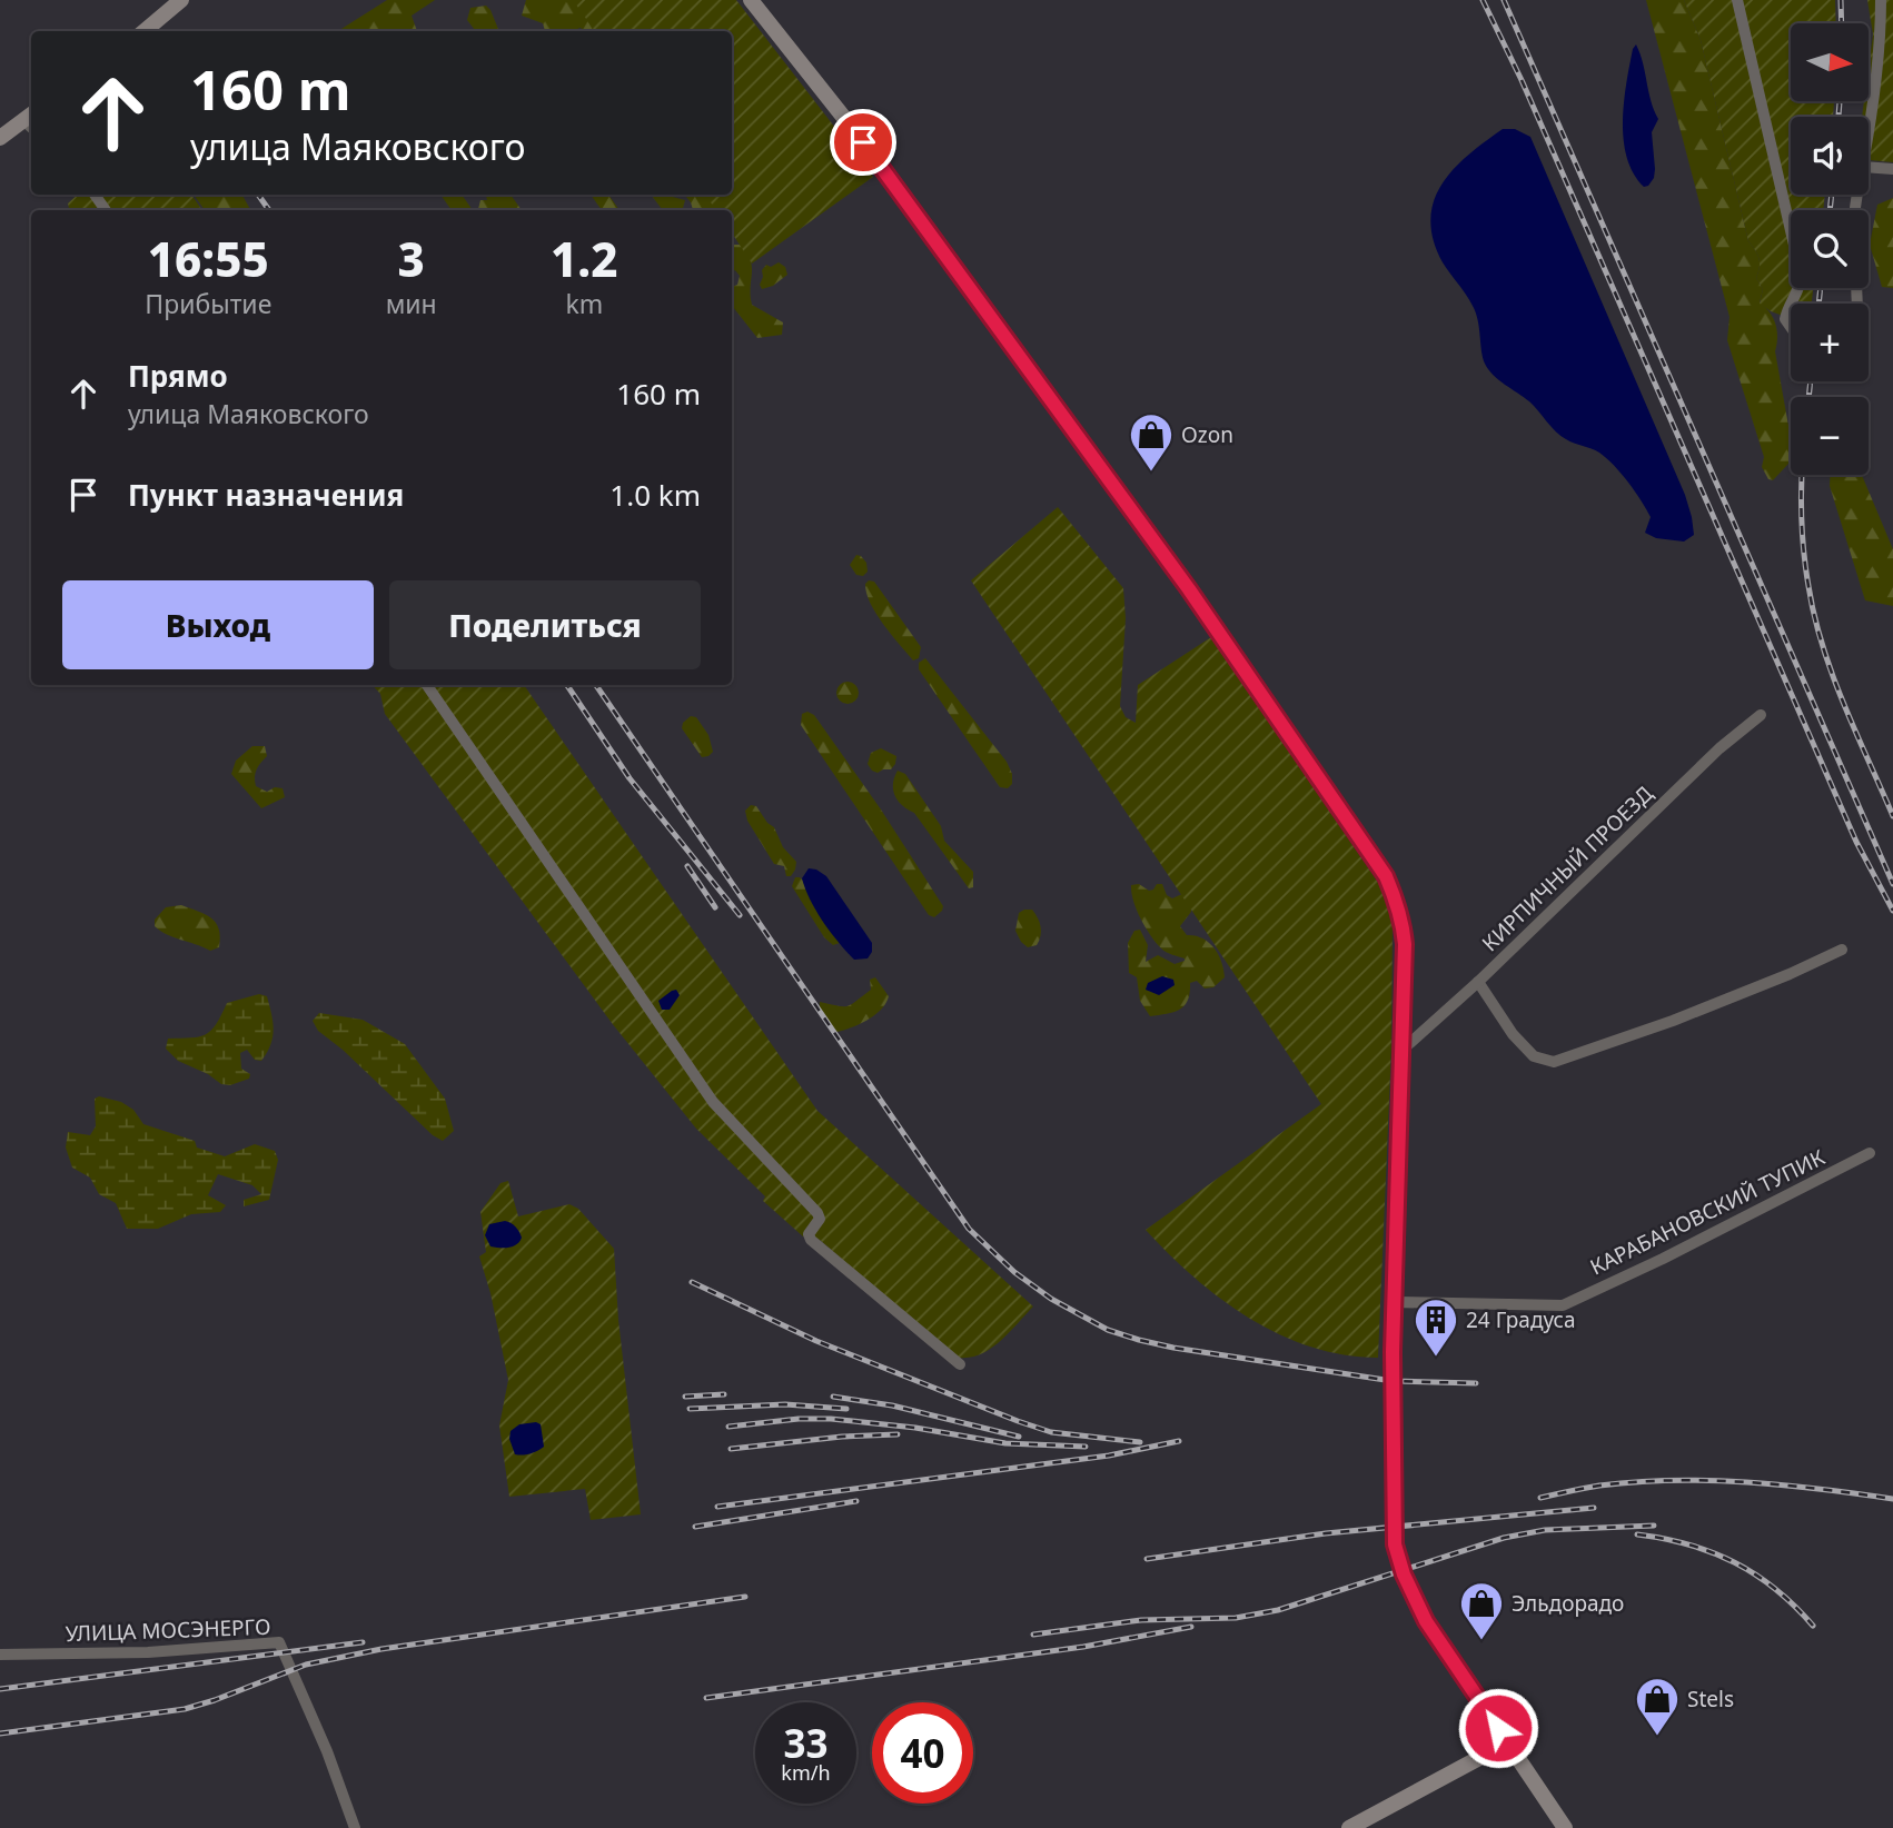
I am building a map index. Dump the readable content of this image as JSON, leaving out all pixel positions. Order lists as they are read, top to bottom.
{
  "streets": {
    "street": ["КИРПИЧНЫЙ ПРОЕЗД", "КАРАБАНОВСКИЙ ТУПИК", "УЛИЦА МОСЭНЕРГО"]
  },
  "places": {
    "shop": ["Ozon", "Эльдорадо", "Stels"],
    "building": ["24 Градуса"]
  },
  "north": "right",
  "page": {
    "map_buttons": ["+", "−"],
    "turn": ["160 m", "улица Маяковского"],
    "eta": [
      "16:55",
      "Прибытие",
      "3",
      "мин",
      "1.2",
      "km"
    ],
    "list": [
      {
        "name": "Прямо",
        "note": "улица Маяковского",
        "value": "160 m"
      },
      {
        "name": "Пункт назначения",
        "value": "1.0 km"
      }
    ],
    "buttons": ["Выход", "Поделиться"],
    "speed": "33 km/h",
    "limit": "40"
  }
}
